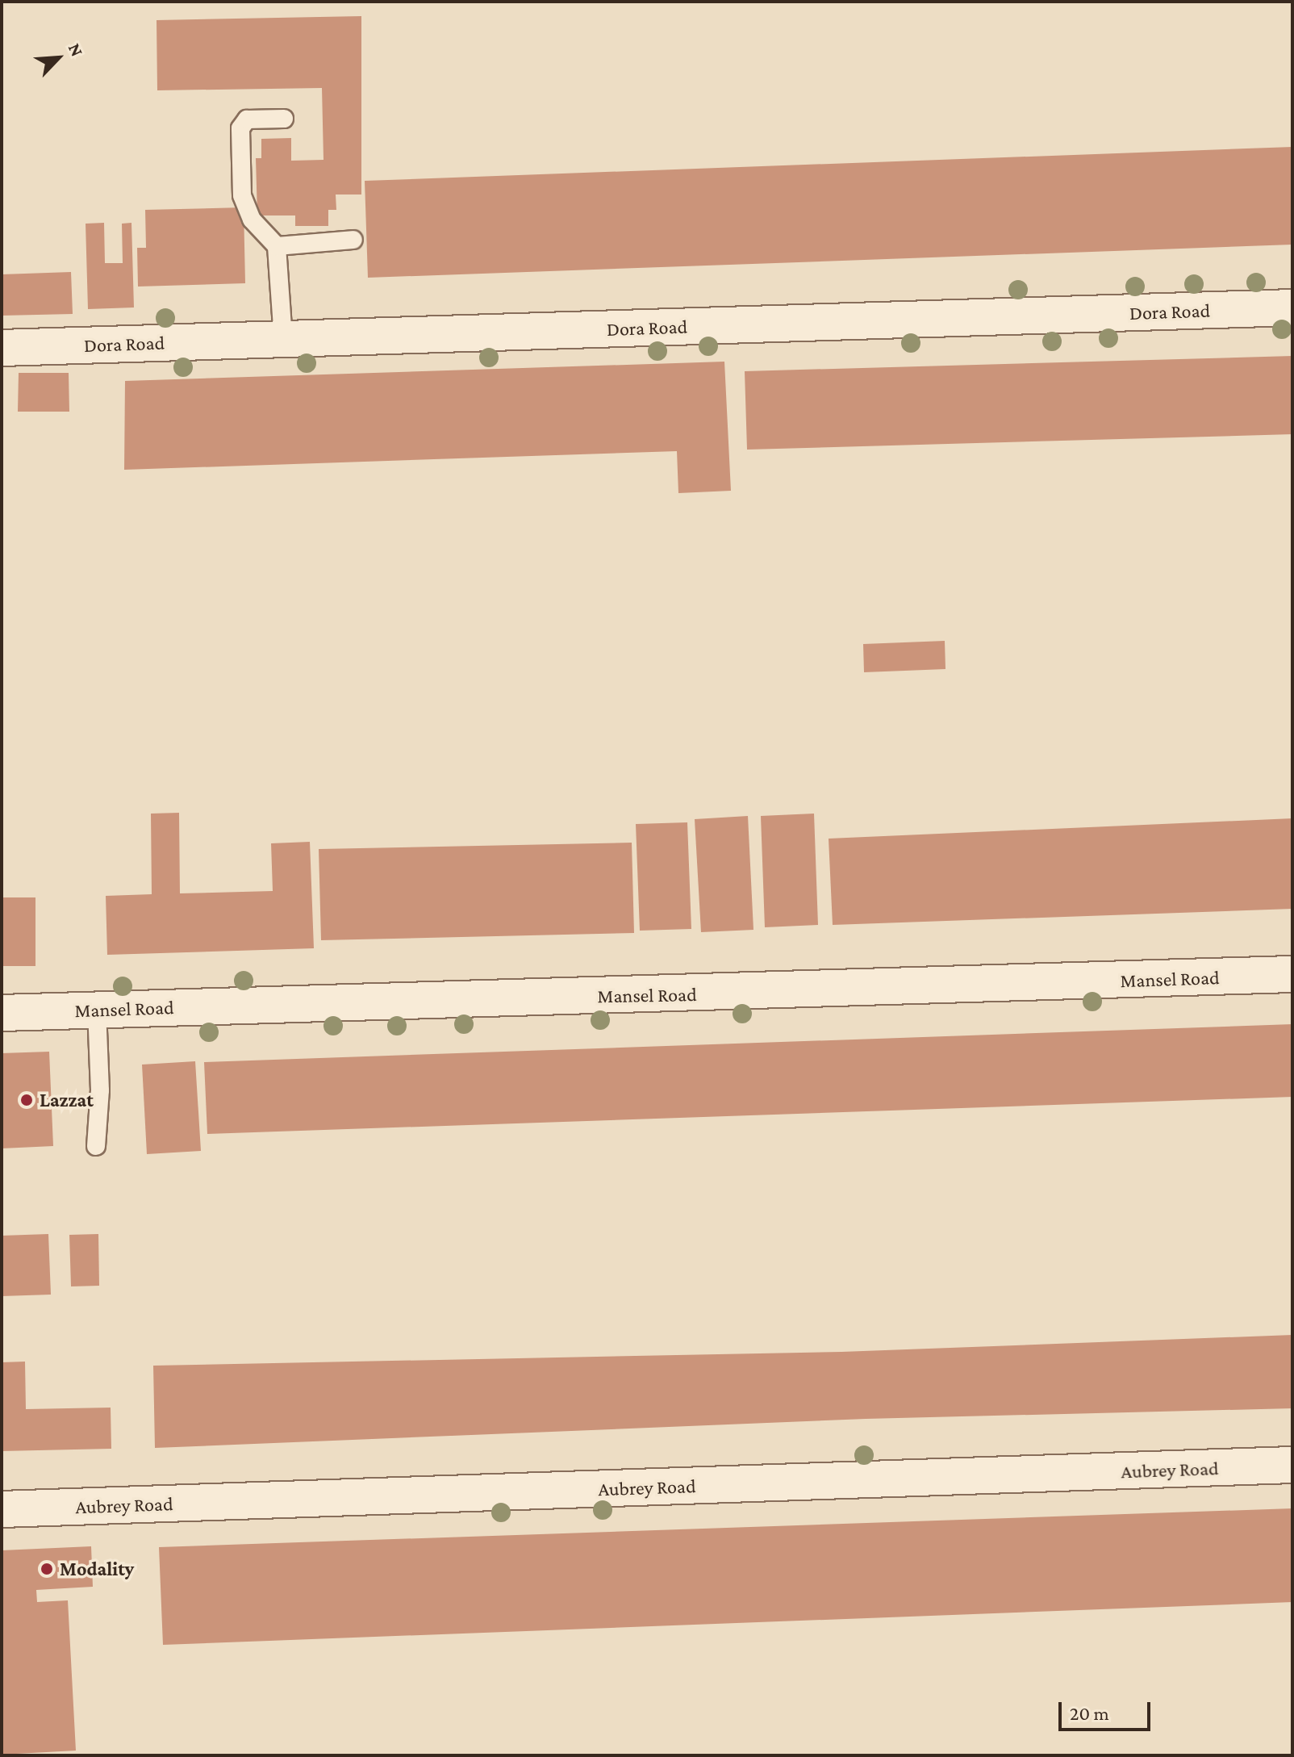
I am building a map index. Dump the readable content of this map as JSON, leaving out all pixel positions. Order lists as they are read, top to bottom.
{
  "streets": {
    "street": ["Dora Road", "Mansel Road", "Aubrey Road"]
  },
  "places": ["Lazzat", "Modality"],
  "scale_bar": "20 m",
  "north": "top right"
}
